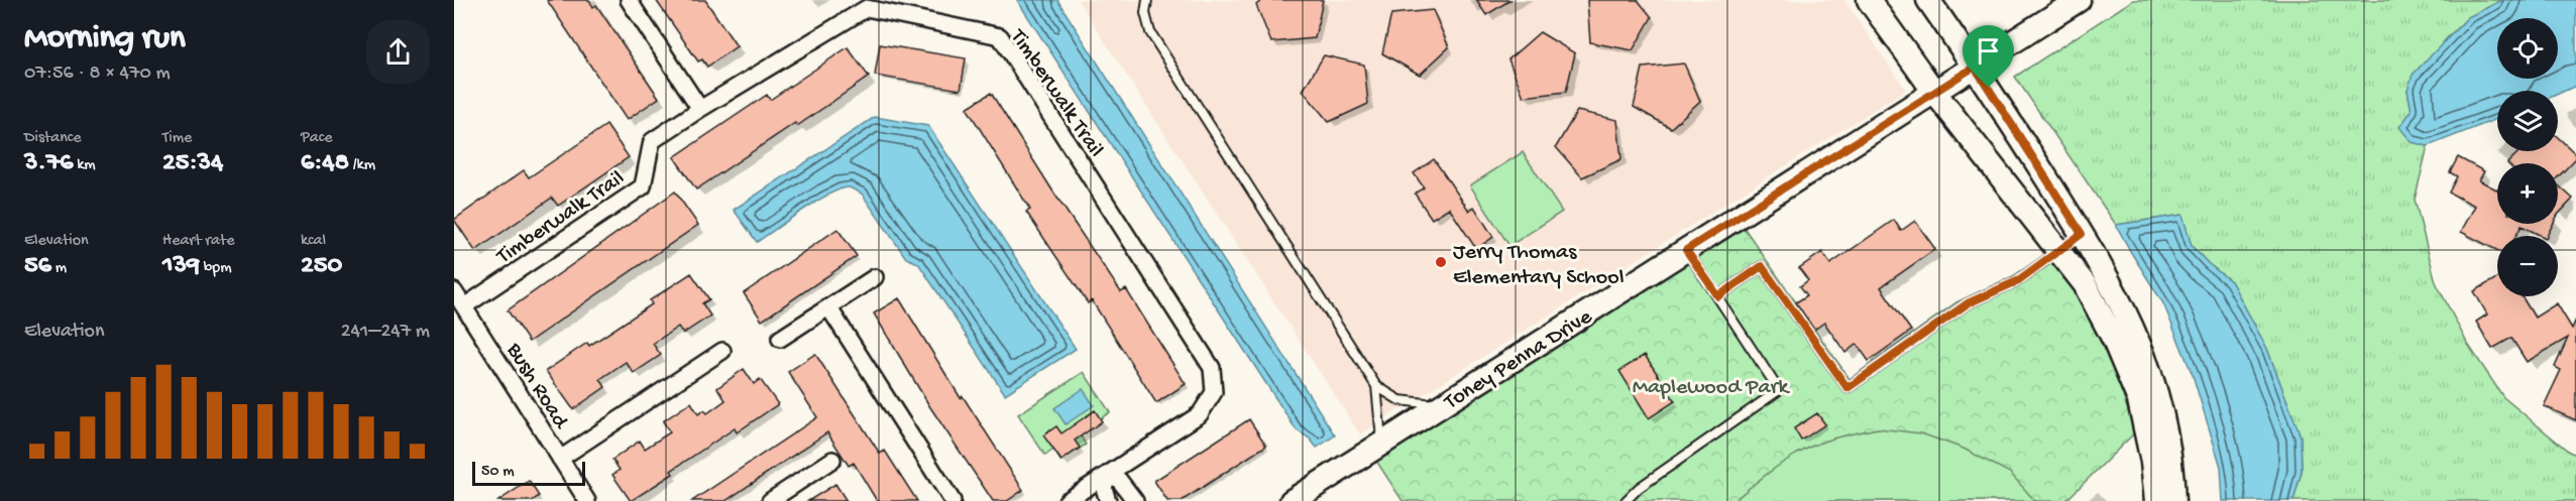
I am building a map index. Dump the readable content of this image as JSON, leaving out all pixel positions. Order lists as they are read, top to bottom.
{
  "streets": {
    "street": ["Timberwalk Trail", "Toney Penna Drive", "Bush Road"]
  },
  "crossings": [
    ["Timberwalk Trail", "Bush Road"]
  ],
  "parks": ["Maplewood Park"],
  "places": ["Jerry Thomas Elementary School"],
  "scale_bar": "50 m",
  "page": {
    "heading": ["Morning run", "07:56 · 8 × 470 m"],
    "map_buttons": ["+", "−"],
    "stats": [
      ["Distance", "3.76 km"],
      ["Time", "25:34"],
      ["Pace", "6:48 /km"],
      ["Elevation", "56 m"],
      ["Heart rate", "139 bpm"],
      ["kcal", "250"]
    ],
    "chart": ["Elevation", "241–247 m"],
    "scale": "50 m"
  }
}
